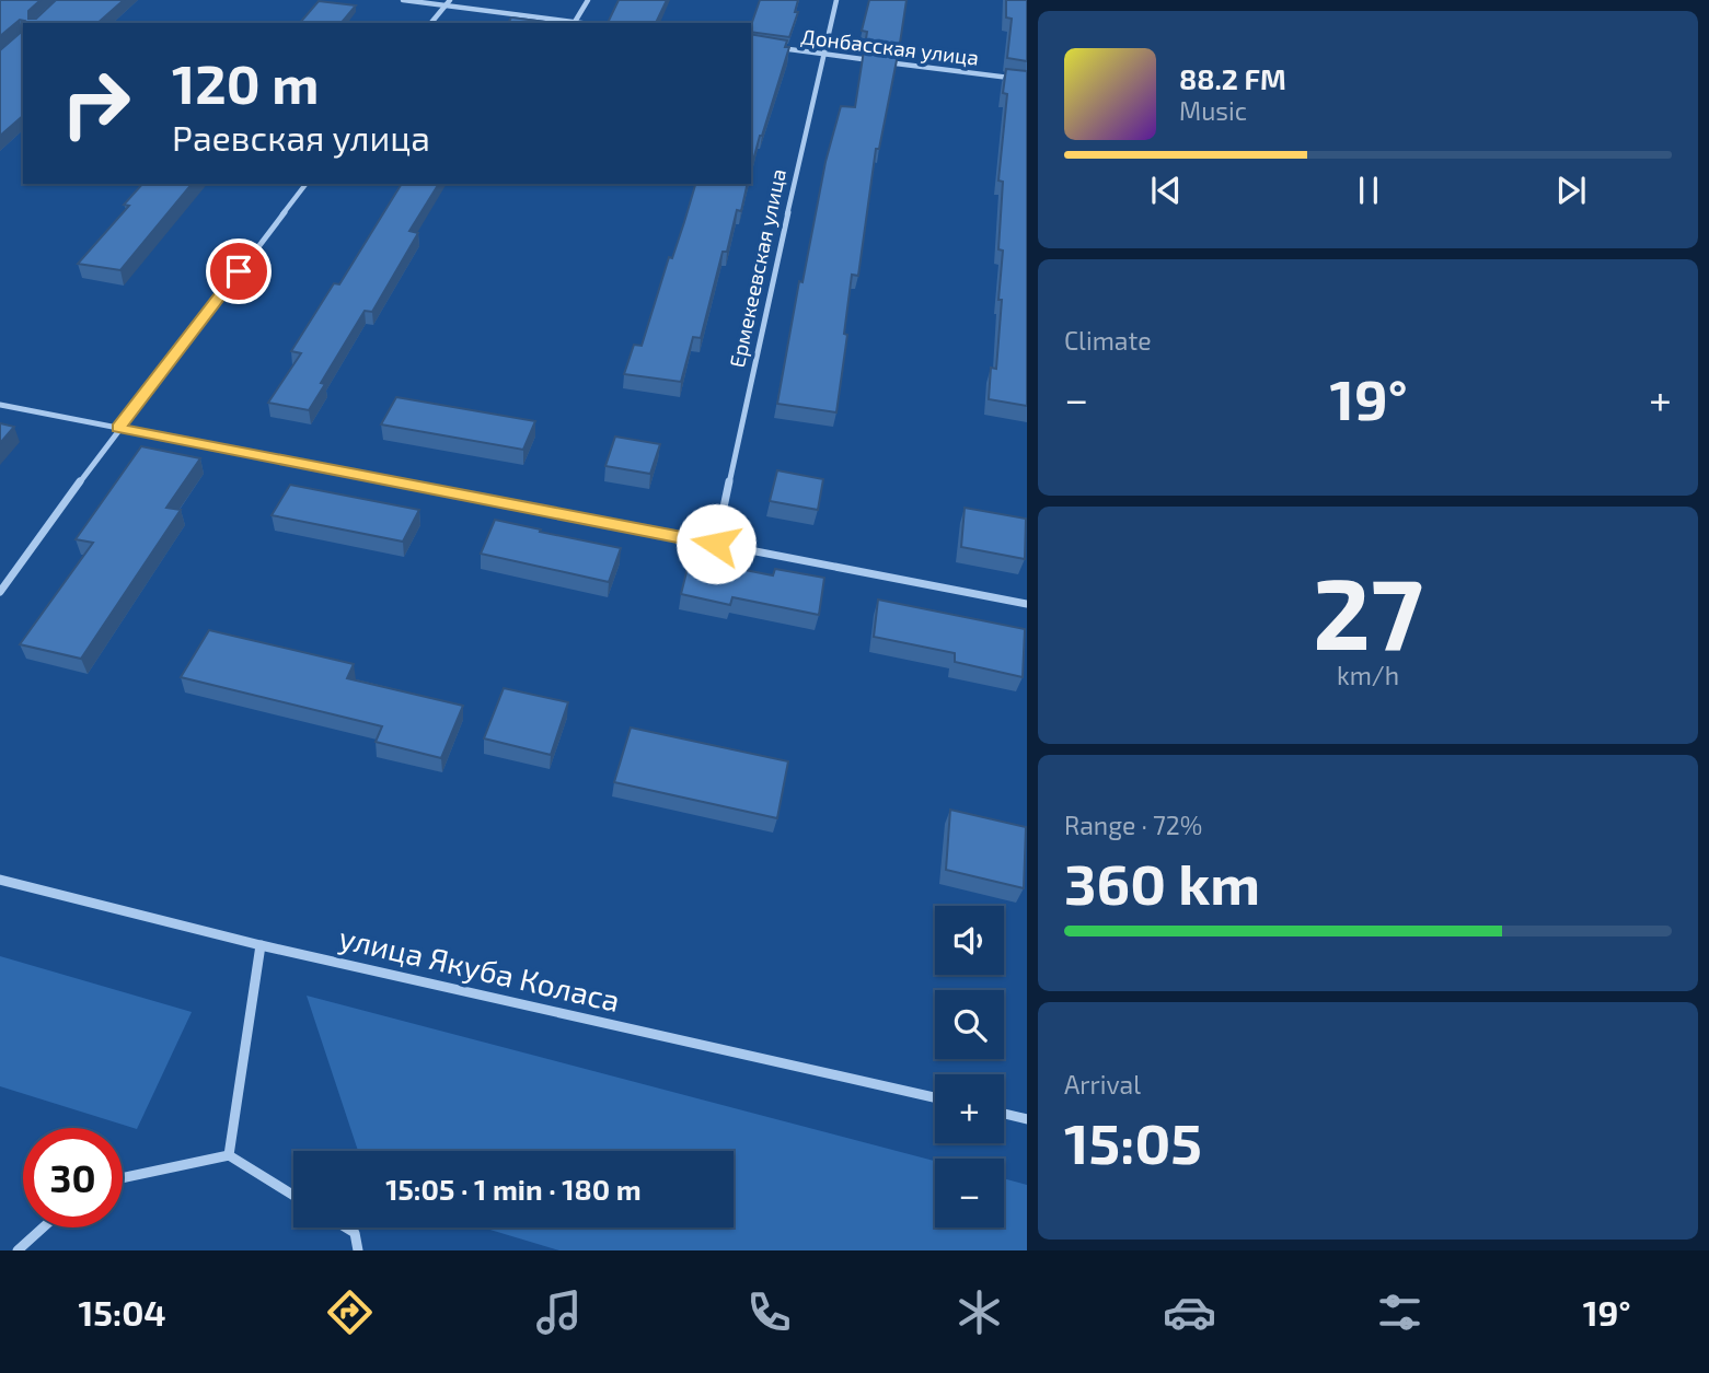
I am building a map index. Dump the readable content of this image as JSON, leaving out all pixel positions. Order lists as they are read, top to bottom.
{
  "streets": {
    "street": ["Донбасская улица", "Ермекеевская улица", "улица Якуба Коласа"]
  },
  "crossings": [
    ["Донбасская улица", "Ермекеевская улица"]
  ],
  "page": {
    "turn": ["120 m", "Раевская улица"],
    "song": ["88.2 FM", "Music"],
    "tile": [
      "Climate",
      ["27", "km/h"],
      ["Range · 72%", "360 km"],
      ["Arrival", "15:05"]
    ],
    "heat": ["−", "19°", "+"],
    "map_buttons": ["+", "−"],
    "limit": "30",
    "trip": "15:05 · 1 min · 180 m",
    "tabs": ["15:04", "19°"]
  }
}
